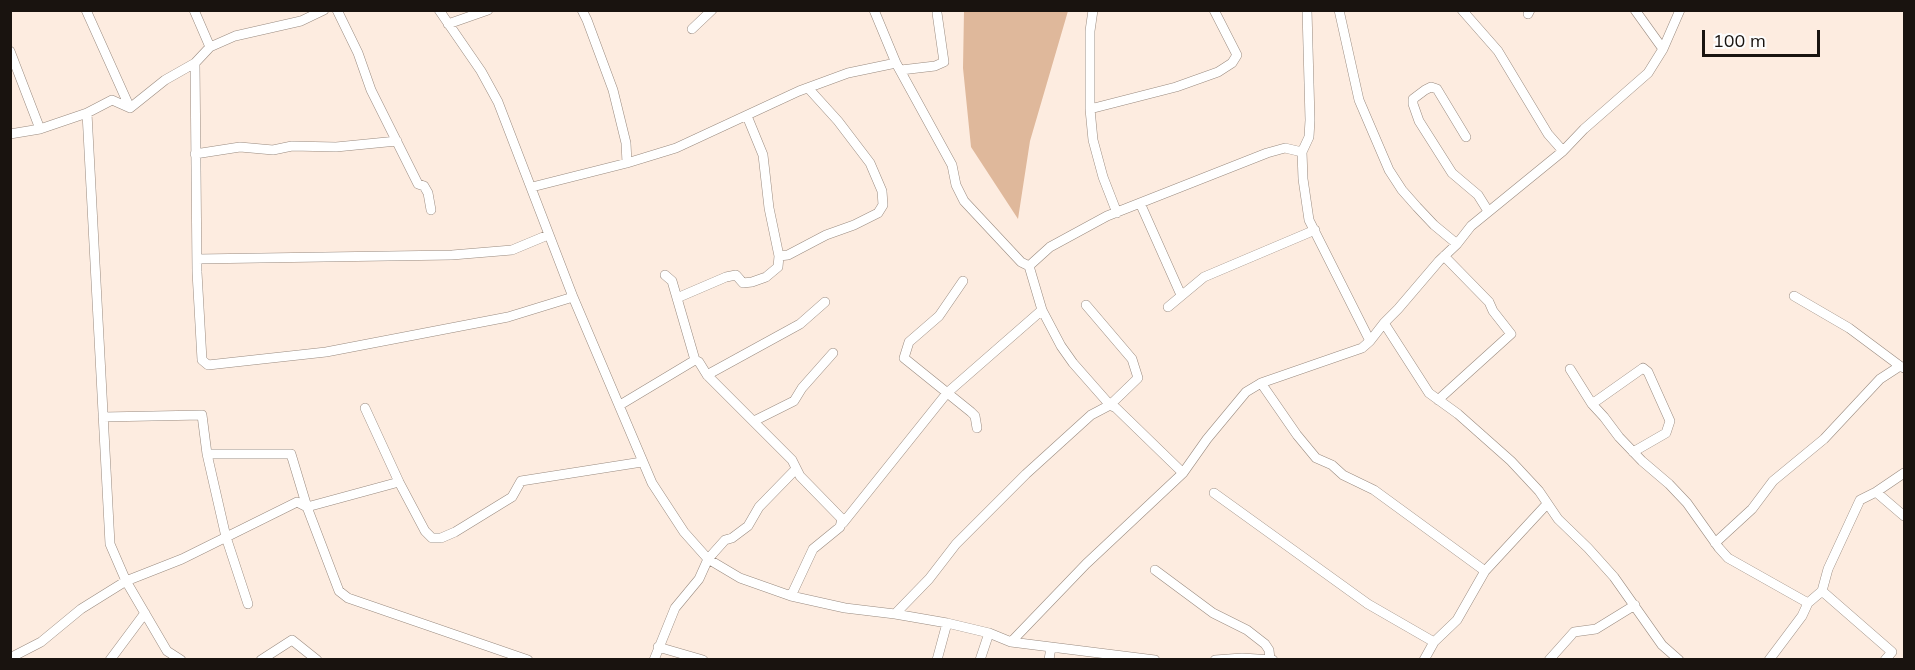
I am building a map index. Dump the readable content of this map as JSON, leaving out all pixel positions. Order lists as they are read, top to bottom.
{
  "scale_bar": "100 m"
}
